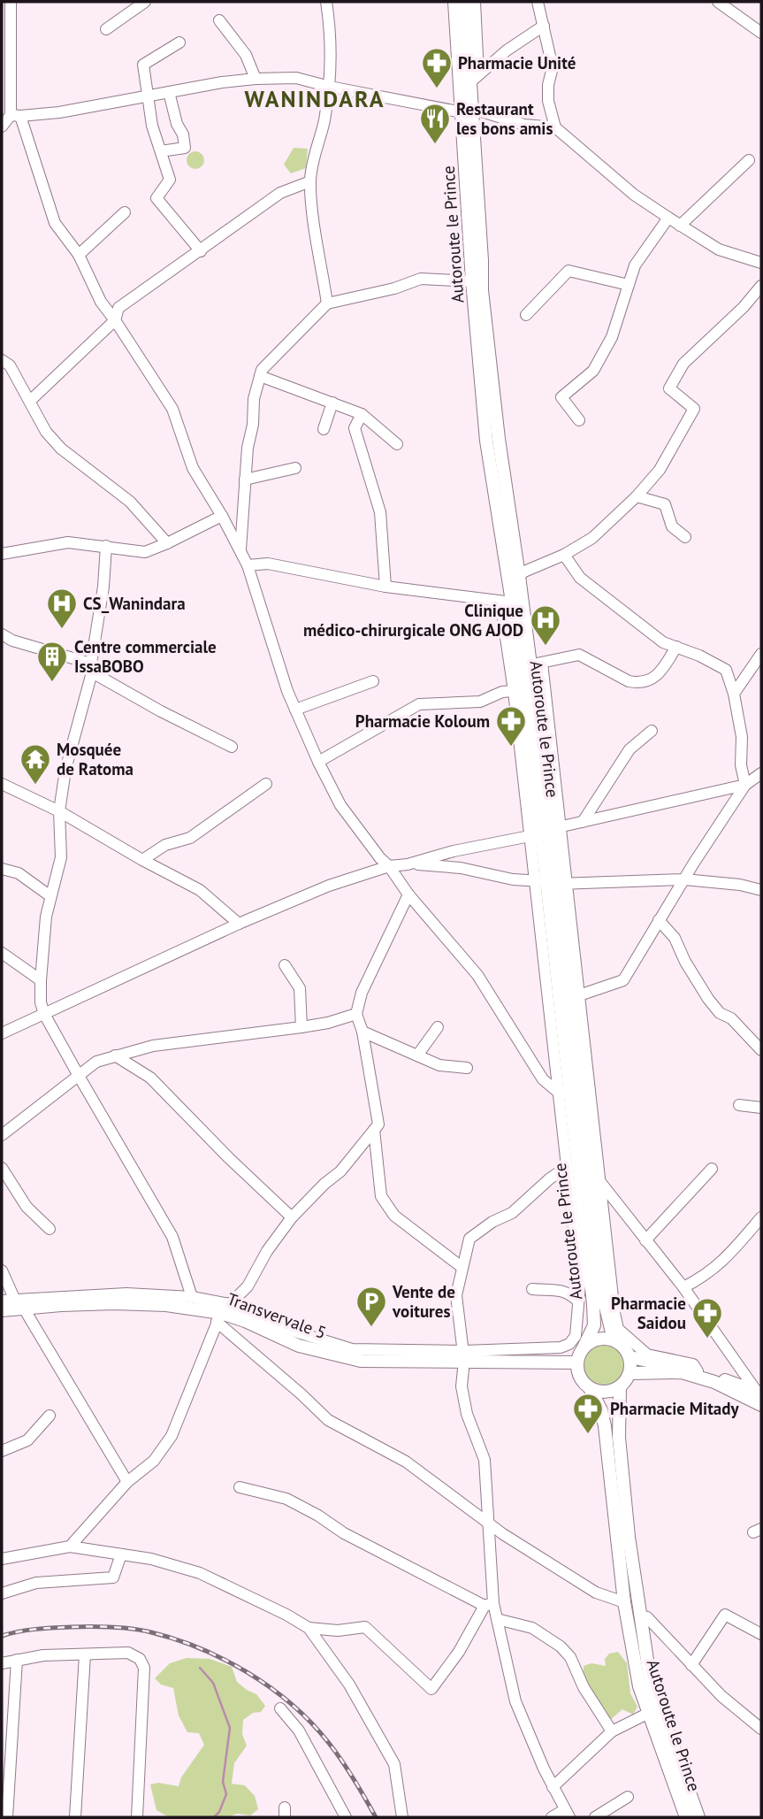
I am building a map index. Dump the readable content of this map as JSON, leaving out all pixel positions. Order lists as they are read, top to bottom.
{
  "streets": {
    "main road": ["Autoroute le Prince", "Transvervale 5"]
  },
  "crossings": [
    ["Autoroute le Prince", "Transvervale 5"]
  ],
  "districts": ["WANINDARA"],
  "places": {
    "pharmacy": [
      "Pharmacie Unité",
      "Pharmacie Koloum",
      "Pharmacie Saidou",
      "Pharmacie Mitady"
    ],
    "restaurant": ["Restaurant les bons amis"],
    "hospital": ["CS_Wanindara", "Clinique médico-chirurgicale ONG AJOD"],
    "building": ["Centre commerciale IssaBOBO"],
    "temple": ["Mosquée de Ratoma"],
    "parking": ["Vente de voitures"]
  }
}
